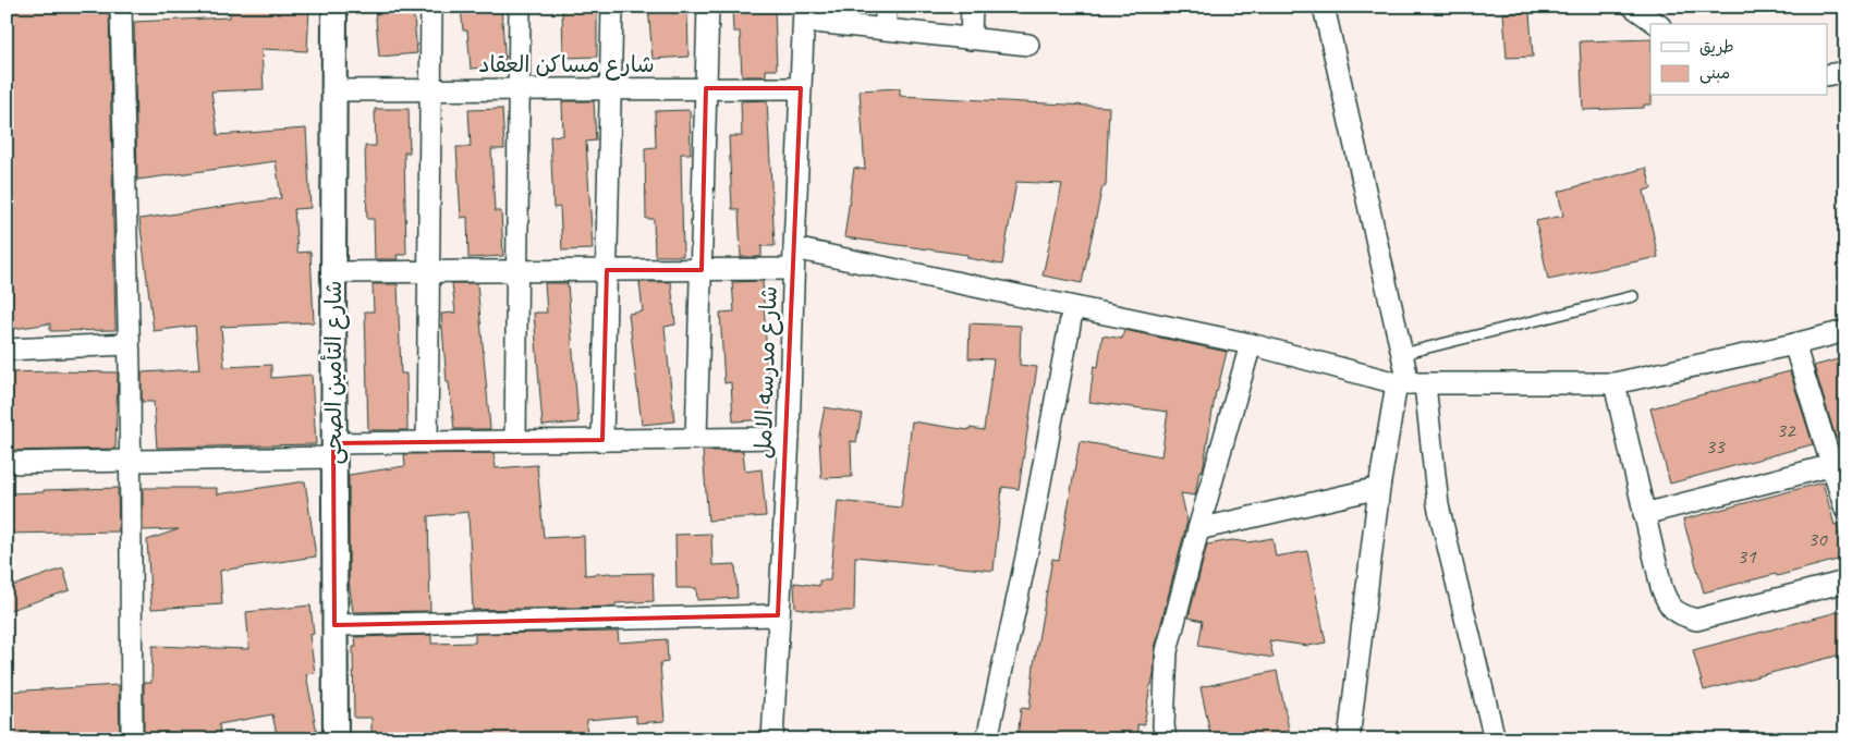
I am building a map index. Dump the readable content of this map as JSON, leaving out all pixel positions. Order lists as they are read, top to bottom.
{
  "streets": {
    "street": ["شارع مساكن العقاد", "شارع التأمين الصحى", "شارع مدرسه الامل"]
  },
  "crossings": [
    ["شارع مساكن العقاد", "شارع التأمين الصحى"],
    ["شارع مساكن العقاد", "شارع مدرسه الامل"]
  ],
  "house_numbers": [
    "32",
    "33",
    "30",
    "31"
  ],
  "legend": ["طريق", "مبنى"]
}
